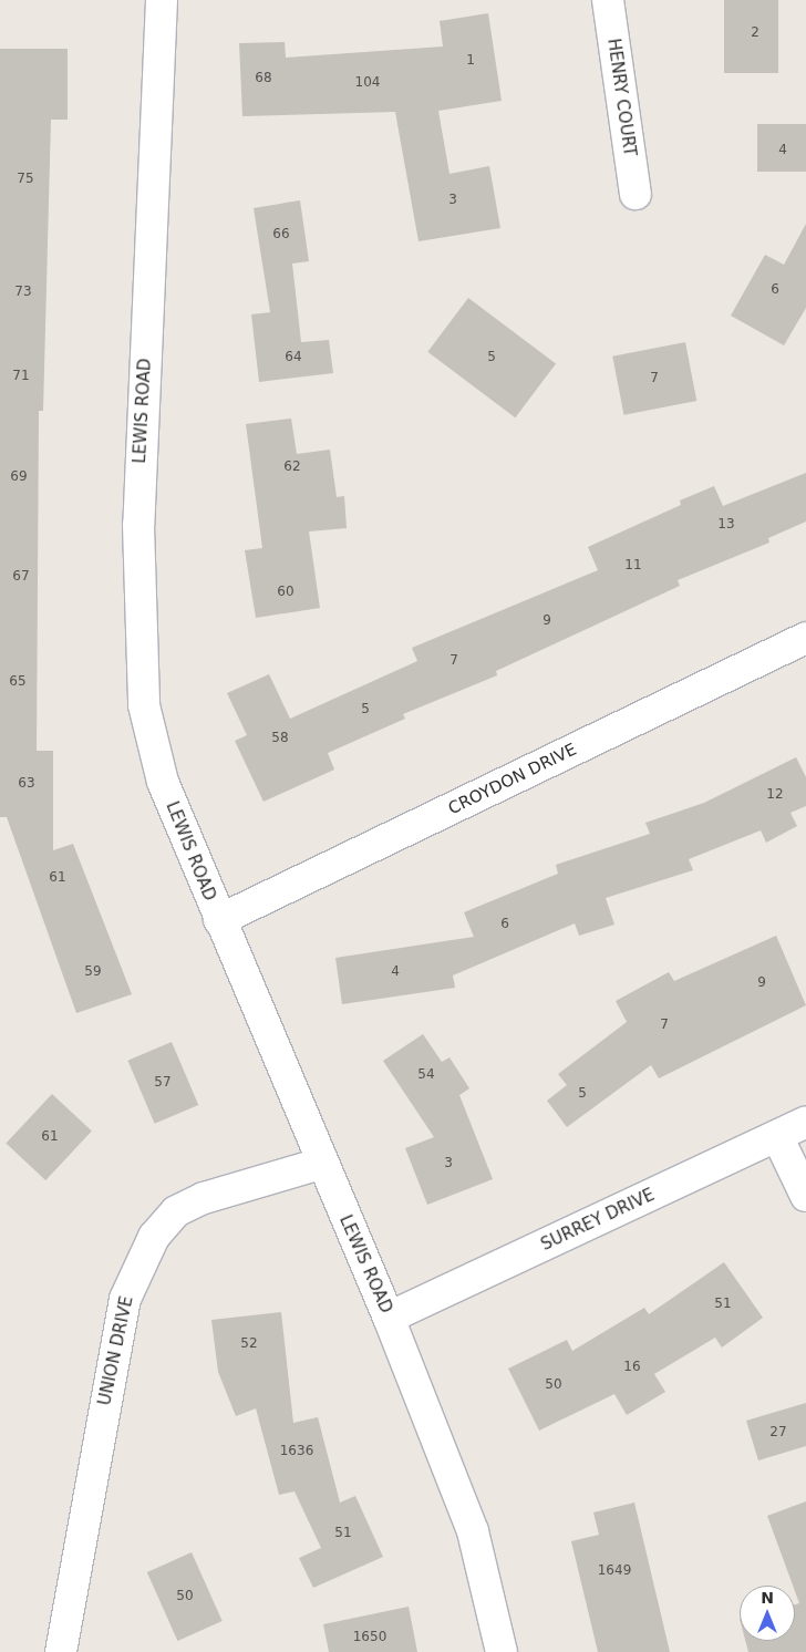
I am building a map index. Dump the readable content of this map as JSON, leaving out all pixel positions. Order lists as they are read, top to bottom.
{
  "streets": {
    "street": [
      "HENRY COURT",
      "LEWIS ROAD",
      "CROYDON DRIVE",
      "SURREY DRIVE",
      "UNION DRIVE"
    ]
  },
  "crossings": [
    ["LEWIS ROAD", "CROYDON DRIVE"],
    ["LEWIS ROAD", "SURREY DRIVE"],
    ["LEWIS ROAD", "UNION DRIVE"]
  ],
  "house_numbers": [
    "2",
    "1",
    "68",
    "104",
    "4",
    "75",
    "3",
    "66",
    "6",
    "73",
    "64",
    "5",
    "71",
    "7",
    "62",
    "69",
    "13",
    "11",
    "67",
    "60",
    "9",
    "7",
    "65",
    "5",
    "58",
    "63",
    "12",
    "61",
    "6",
    "59",
    "4",
    "9",
    "7",
    "54",
    "57",
    "5",
    "61",
    "3",
    "51",
    "52",
    "16",
    "50",
    "27",
    "1636",
    "51",
    "1649",
    "50",
    "1650"
  ],
  "north": "top"
}
